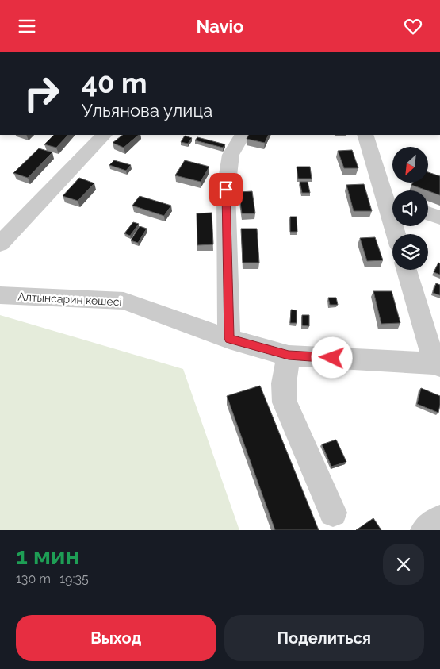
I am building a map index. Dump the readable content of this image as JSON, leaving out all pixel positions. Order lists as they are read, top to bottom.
{
  "streets": {
    "street": ["Алтынсарин көшесі"]
  },
  "north": "bottom left",
  "page": {
    "header": "Navio",
    "turn": ["40 m", "Ульянова улица"],
    "heading": ["1 мин", "130 m · 19:35"],
    "buttons": ["Выход", "Поделиться"]
  }
}
